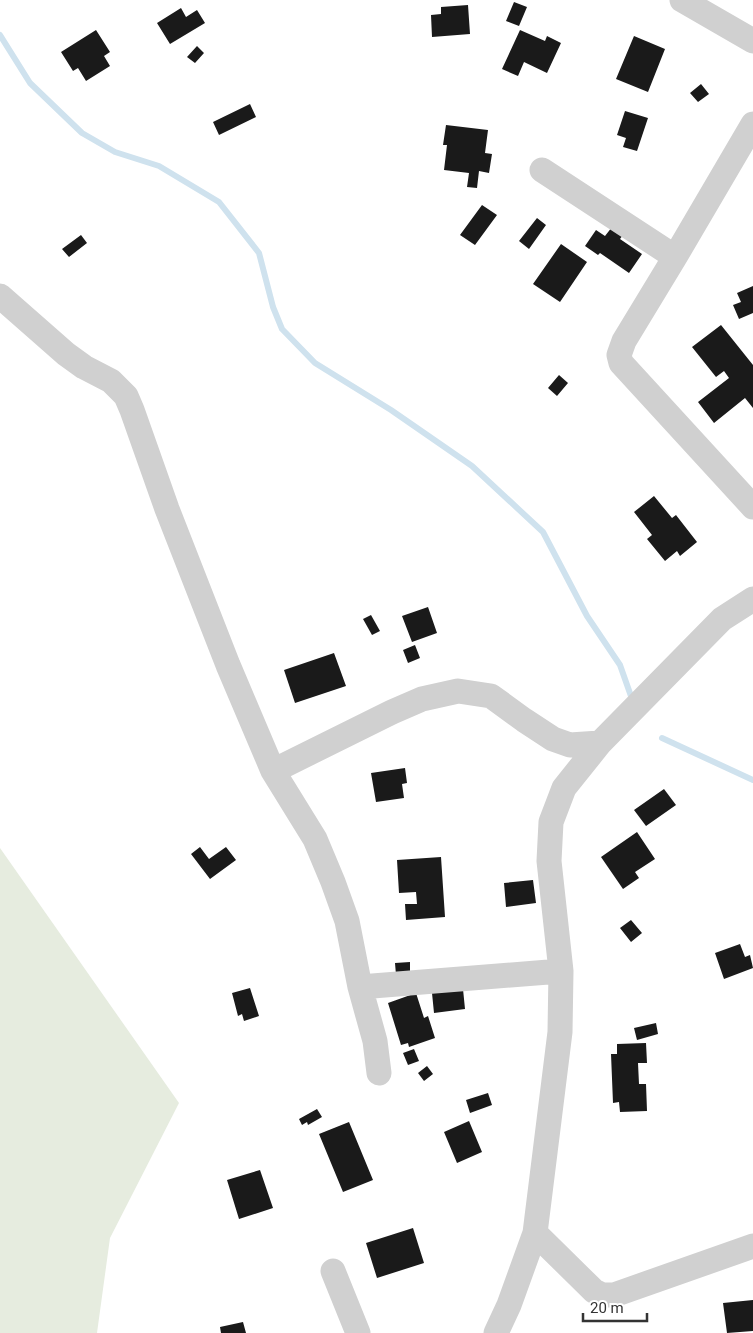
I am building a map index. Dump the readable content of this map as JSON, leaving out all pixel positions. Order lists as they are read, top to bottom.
{
  "scale_bar": "20 m"
}
